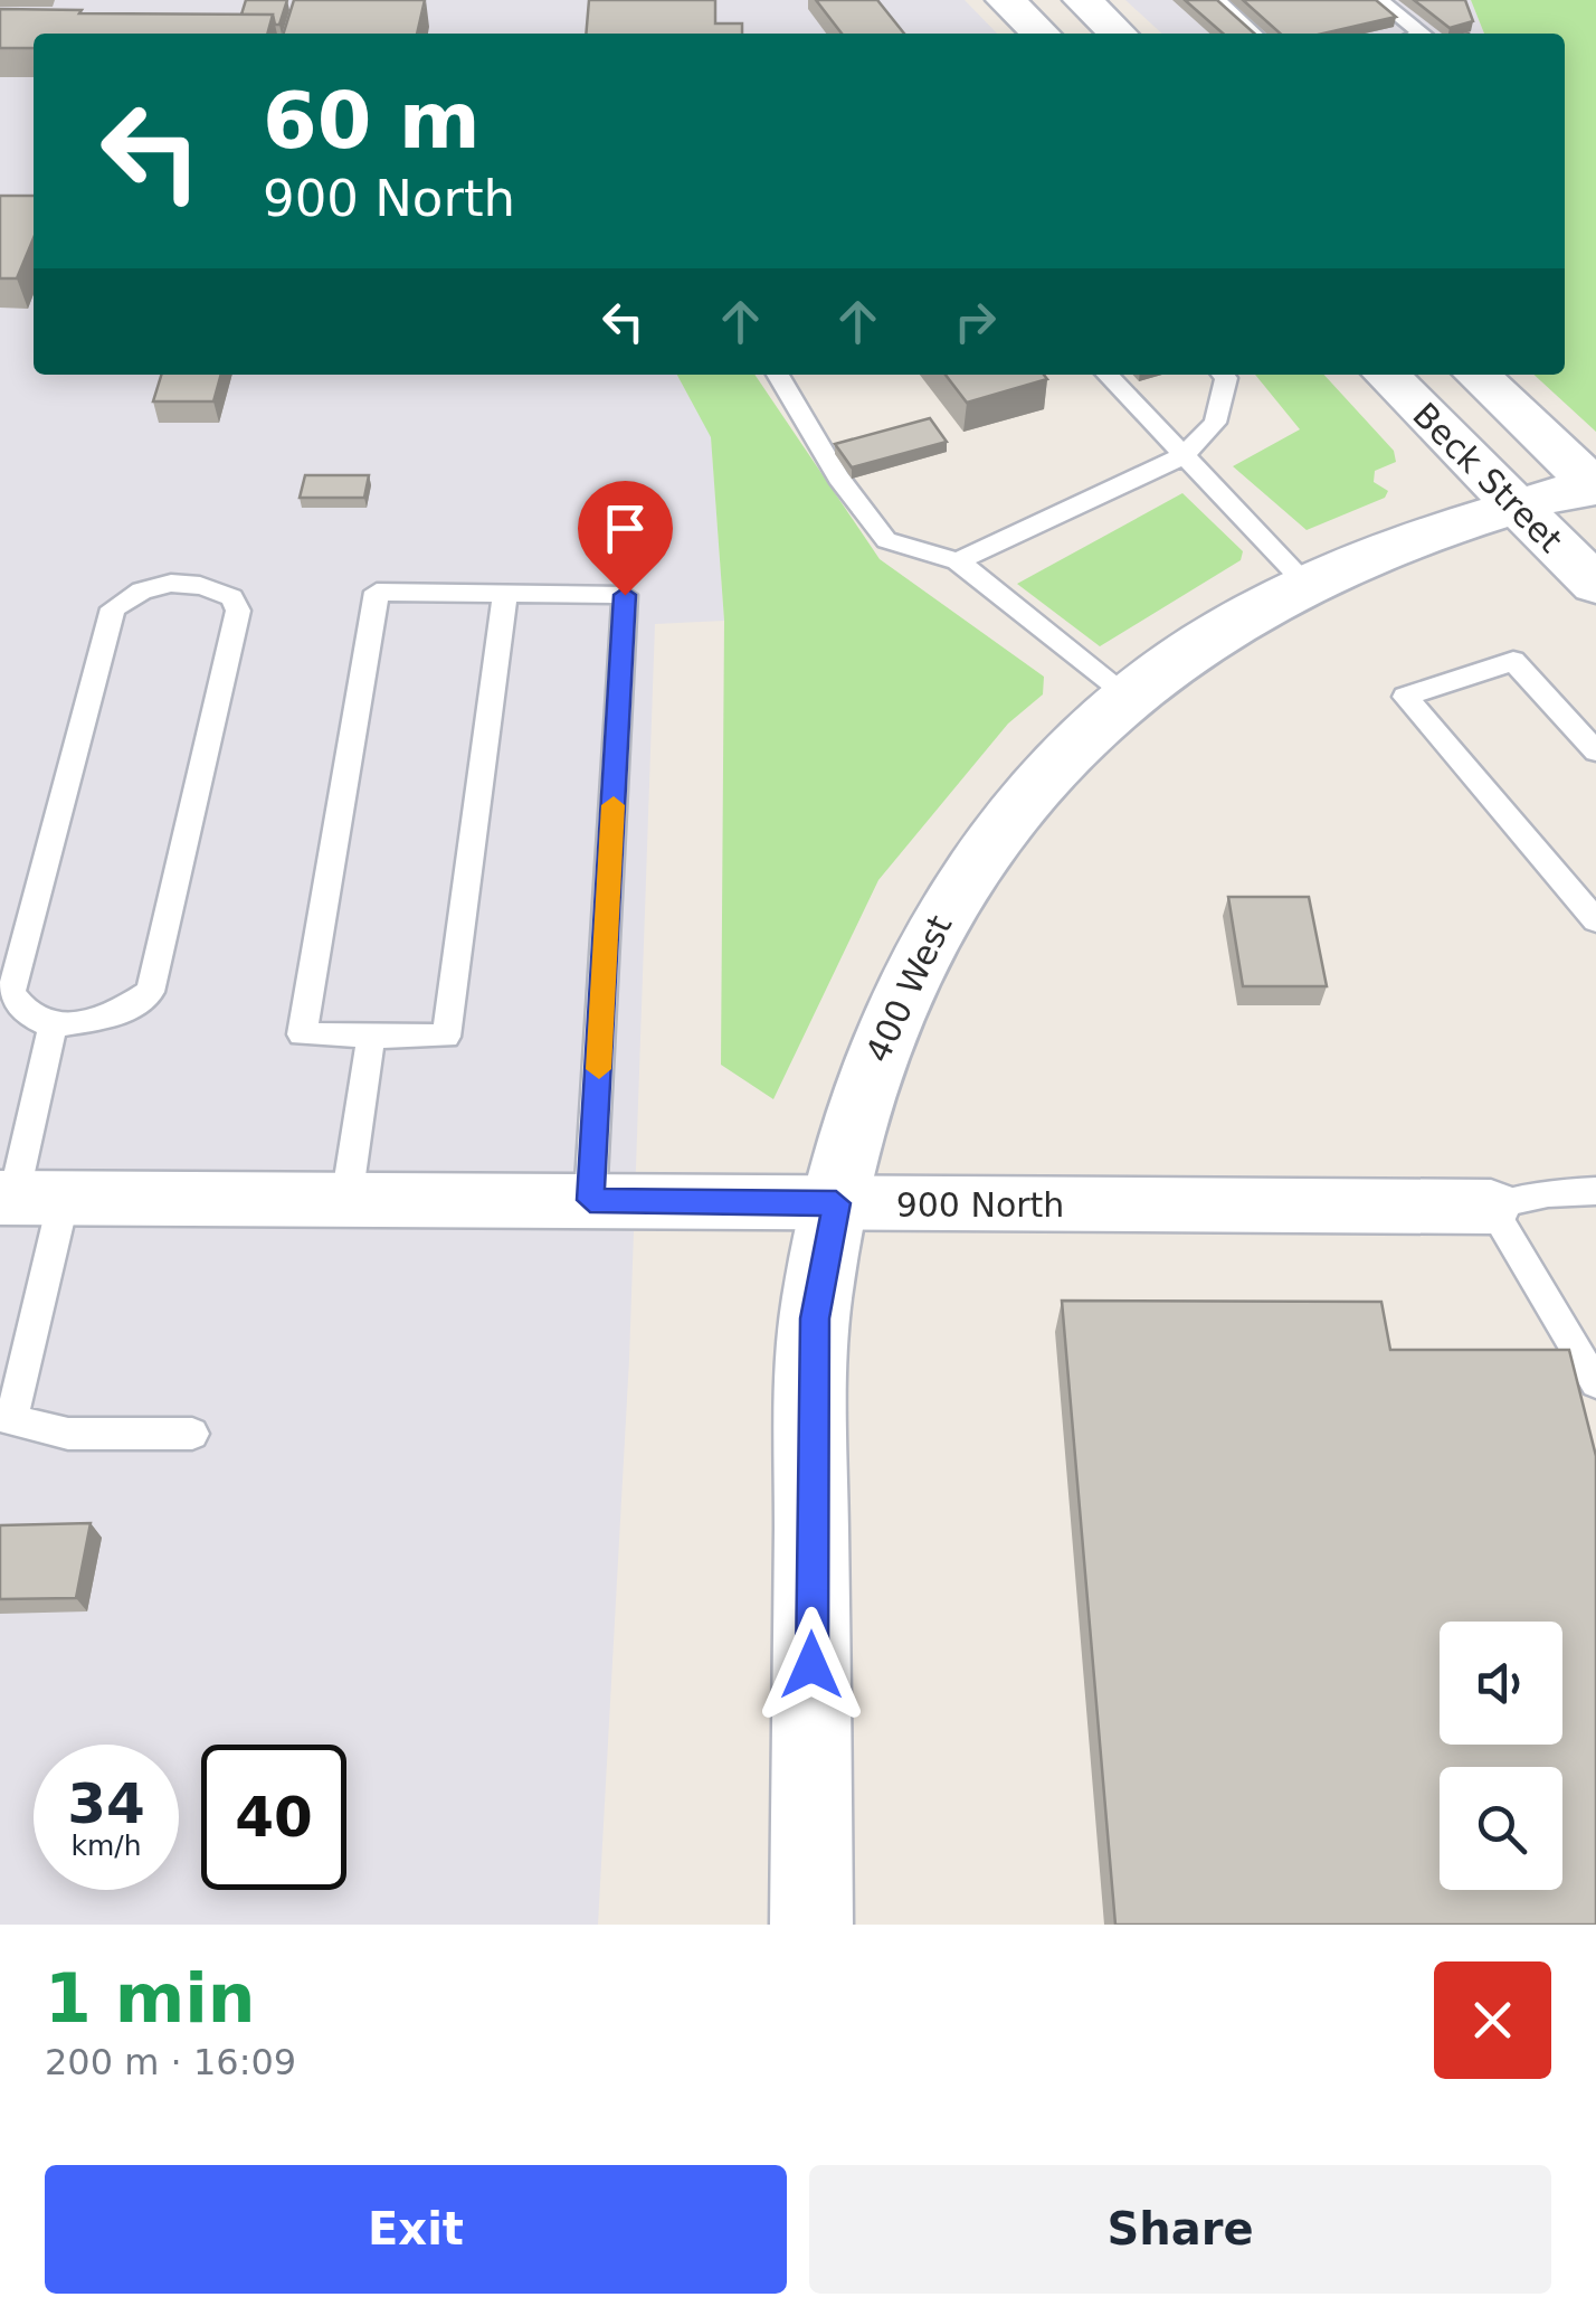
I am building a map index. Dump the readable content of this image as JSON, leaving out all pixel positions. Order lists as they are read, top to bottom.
{
  "streets": {
    "street": ["Beck Street", "400 West", "900 North"]
  },
  "crossings": [
    ["Beck Street", "400 West"],
    ["400 West", "900 North"]
  ],
  "page": {
    "turn": ["60 m", "900 North"],
    "speed": "34 km/h",
    "limit": "40",
    "heading": ["1 min", "200 m · 16:09"],
    "buttons": ["Exit", "Share"]
  }
}
